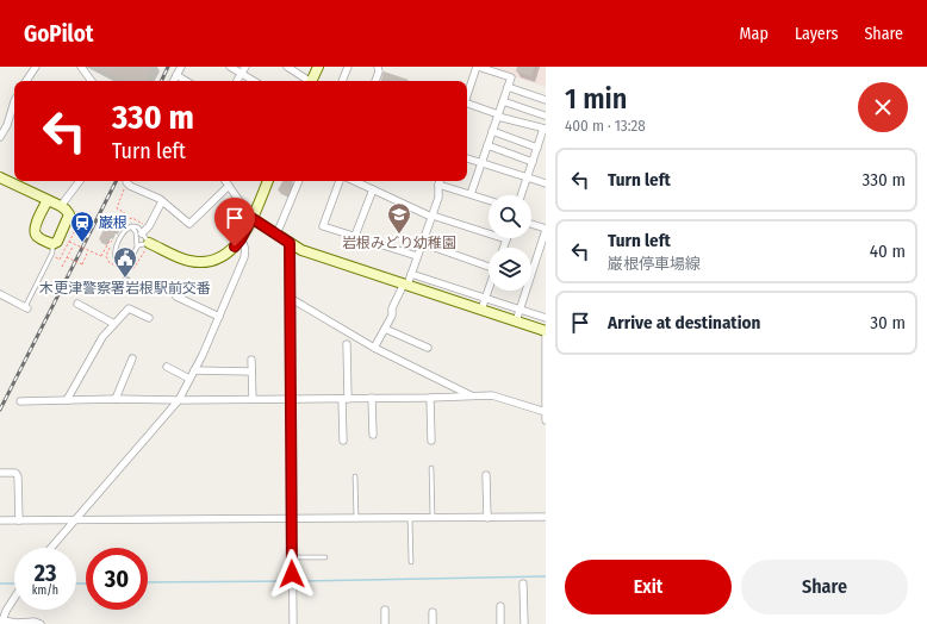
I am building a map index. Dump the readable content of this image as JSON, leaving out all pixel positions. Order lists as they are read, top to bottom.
{
  "places": {
    "school or university": ["岩根みどり幼稚園"],
    "station": ["巌根"],
    "public building": ["木更津警察署岩根駅前交番"]
  },
  "page": {
    "header": "GoPilot",
    "nav": ["Map", "Layers", "Share"],
    "heading": ["1 min", "400 m · 13:28"],
    "turn": ["330 m", "Turn left"],
    "list": [
      {
        "name": "Turn left",
        "value": "330 m"
      },
      {
        "name": "Turn left",
        "note": "巌根停車場線",
        "value": "40 m"
      },
      {
        "name": "Arrive at destination",
        "value": "30 m"
      }
    ],
    "speed": "23 km/h",
    "limit": "30",
    "buttons": ["Exit", "Share"]
  }
}
